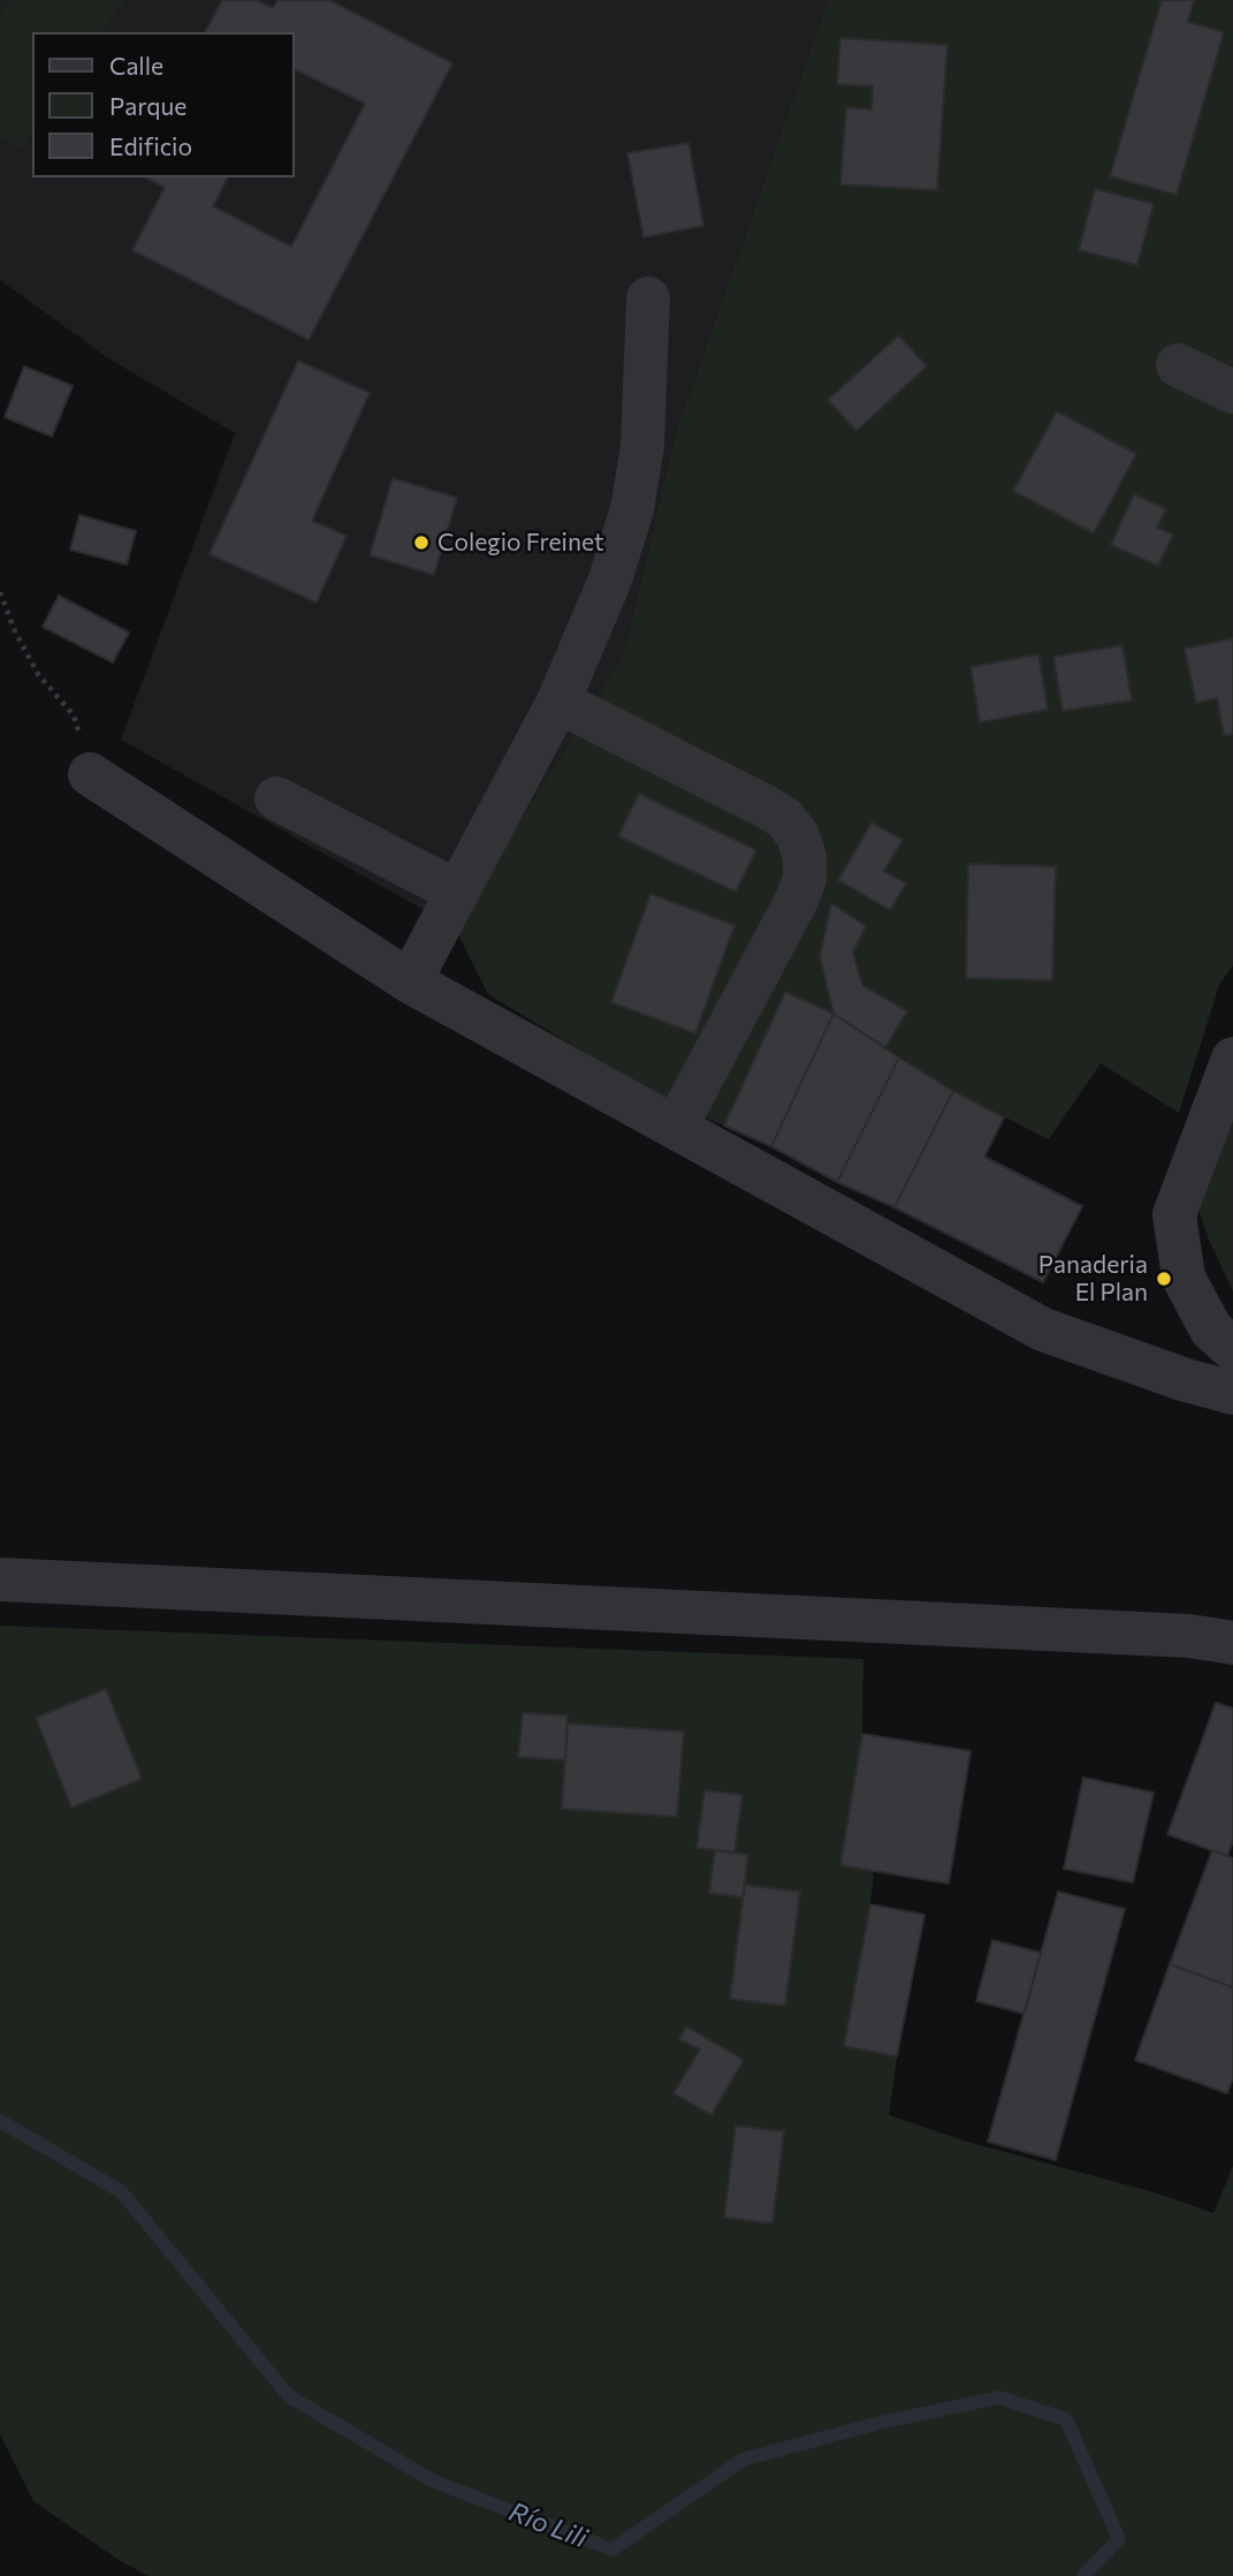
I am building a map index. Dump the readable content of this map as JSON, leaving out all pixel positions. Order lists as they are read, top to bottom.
{
  "water": ["Río Lili"],
  "places": ["Colegio Freinet", "Panaderia El Plan"],
  "legend": ["Calle", "Parque", "Edificio"]
}
